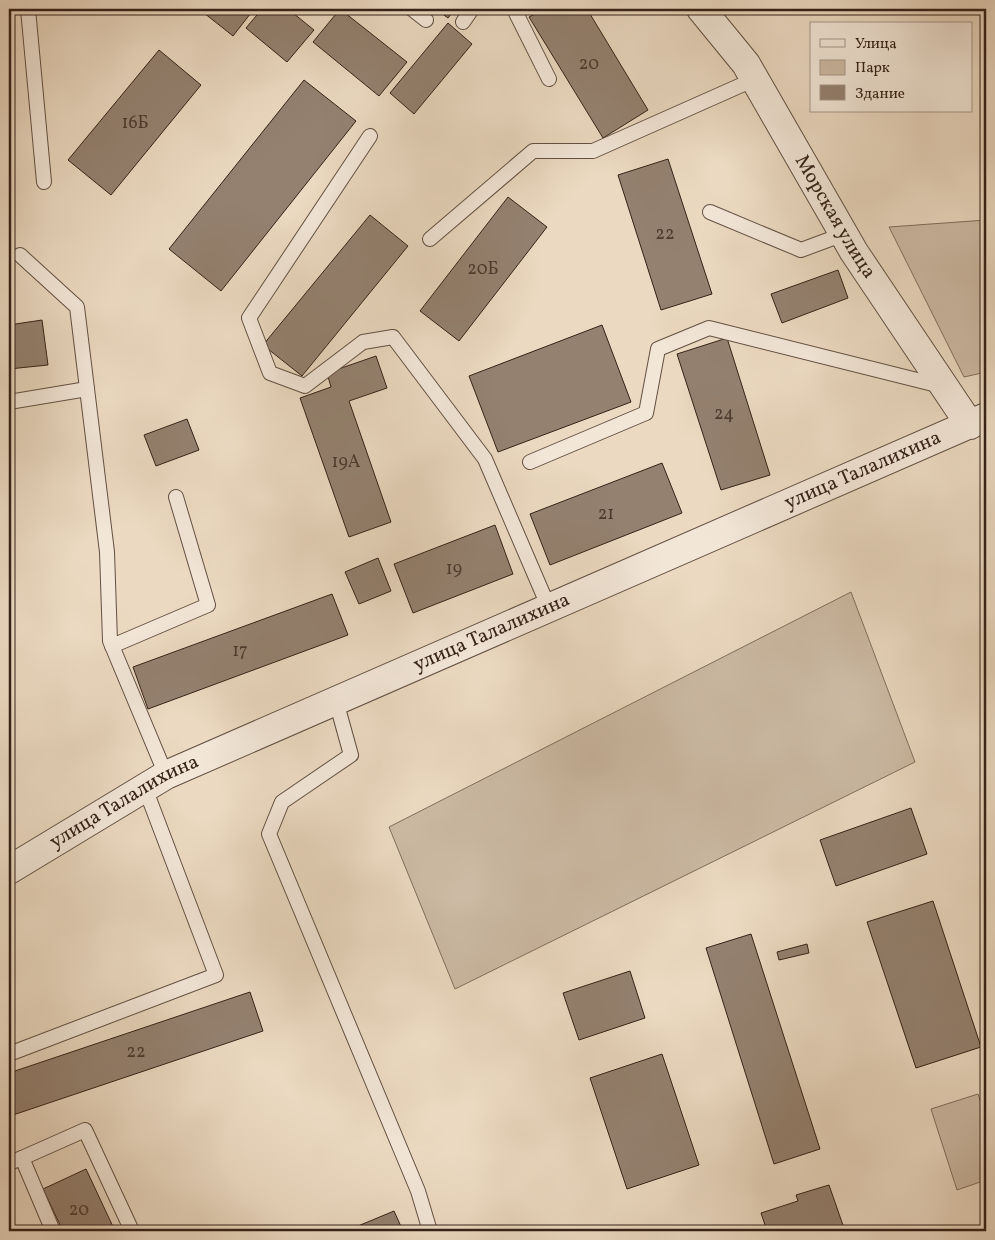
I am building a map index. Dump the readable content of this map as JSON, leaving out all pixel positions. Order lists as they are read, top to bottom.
{
  "streets": {
    "street": ["Морская улица", "улица Талалихина"]
  },
  "crossings": [
    ["Морская улица", "улица Талалихина"]
  ],
  "house_numbers": [
    "20",
    "16Б",
    "22",
    "20Б",
    "24",
    "19А",
    "21",
    "19",
    "17",
    "22",
    "20"
  ],
  "legend": ["Улица", "Парк", "Здание"]
}
